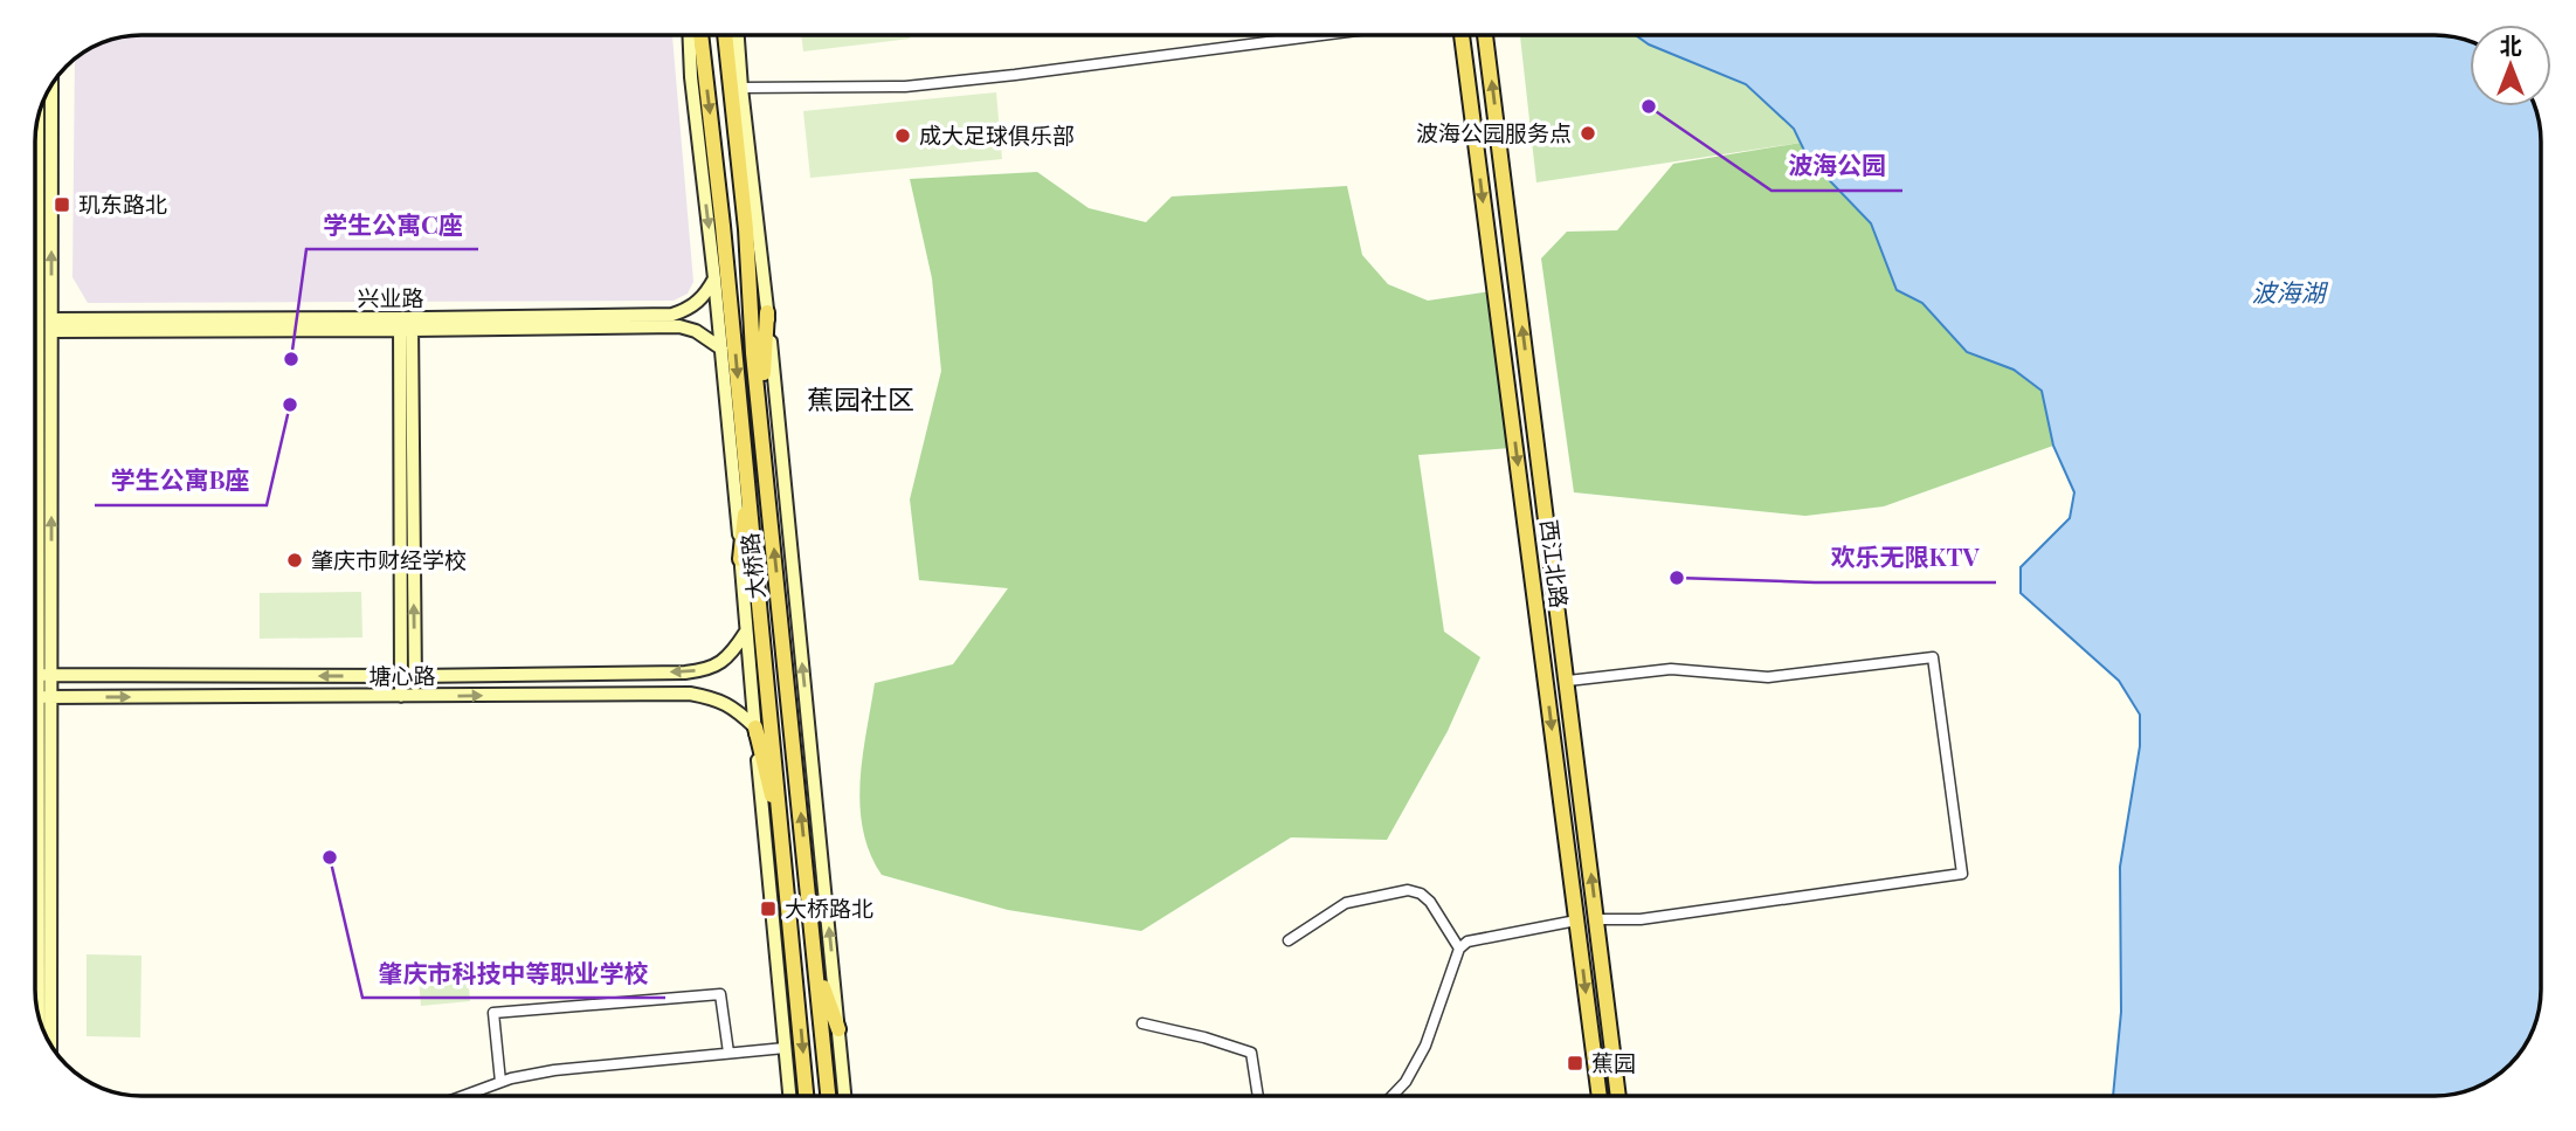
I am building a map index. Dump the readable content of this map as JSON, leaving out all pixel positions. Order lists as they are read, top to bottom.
{
  "streets": {
    "main road": ["西江北路", "大桥路"],
    "street": ["兴业路", "塘心路"]
  },
  "districts": ["蕉园社区"],
  "water": ["波海湖"],
  "places": {
    "other": [
      "波海公园",
      "波海公园服务点",
      "成大足球俱乐部",
      "学生公寓C座",
      "学生公寓B座",
      "肇庆市财经学校",
      "欢乐无限KTV",
      "肇庆市科技中等职业学校"
    ],
    "transit": ["玑东路北", "大桥路北", "蕉园"]
  },
  "north": "top"
}
